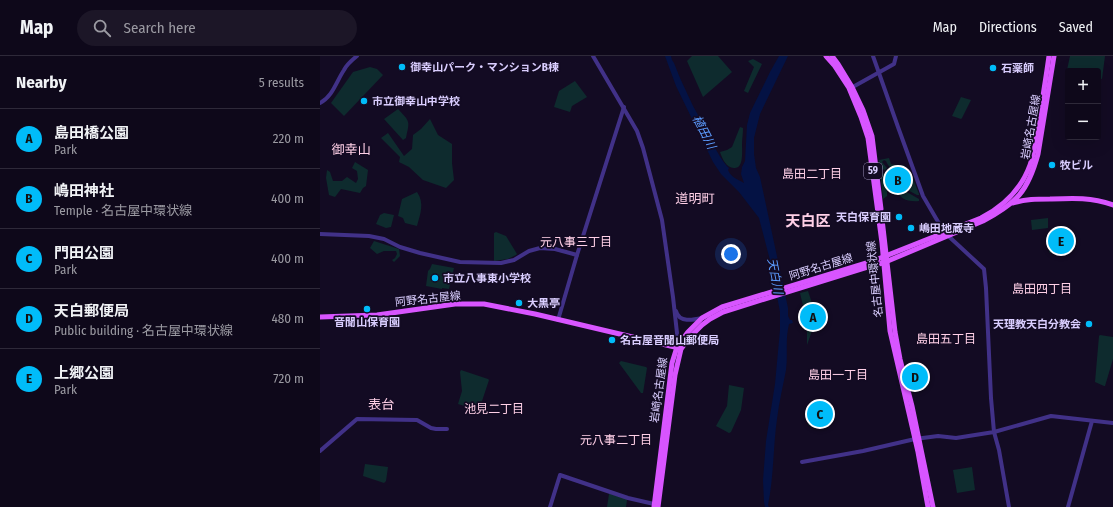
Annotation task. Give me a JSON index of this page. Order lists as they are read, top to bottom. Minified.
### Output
{"streets":{"main road":["岩崎名古屋線","59","阿野名古屋線","名古屋中環状線"]},"crossings":[["岩崎名古屋線","阿野名古屋線"],["阿野名古屋線","名古屋中環状線"]],"districts":["御幸山","島田二丁目","道明町","天白区","元八事三丁目","島田四丁目","島田五丁目","島田一丁目","表台","池見二丁目","元八事二丁目"],"water":["植田川","天白川"],"places":["御幸山パーク・マンションB棟","石薬師","市立御幸山中学校","牧ビル","天白保育園","嶋田地蔵寺","市立八事東小学校","大黒亭","音聞山保育園","天理教天白分教会","名古屋音聞山郵便局"],"page":{"header":"Map","search":"Search here","nav":["Map","Directions","Saved"],"heading":["Nearby","5 results"],"map_buttons":["+","−"],"list":[{"mark":"A","name":"島田橋公園","note":"Park","value":"220 m"},{"mark":"B","name":"嶋田神社","note":"Temple · 名古屋中環状線","value":"400 m"},{"mark":"C","name":"門田公園","note":"Park","value":"400 m"},{"mark":"D","name":"天白郵便局","note":"Public building · 名古屋中環状線","value":"480 m"},{"mark":"E","name":"上郷公園","note":"Park","value":"720 m"}],"pins":["B","E","A","D","C"]}}
